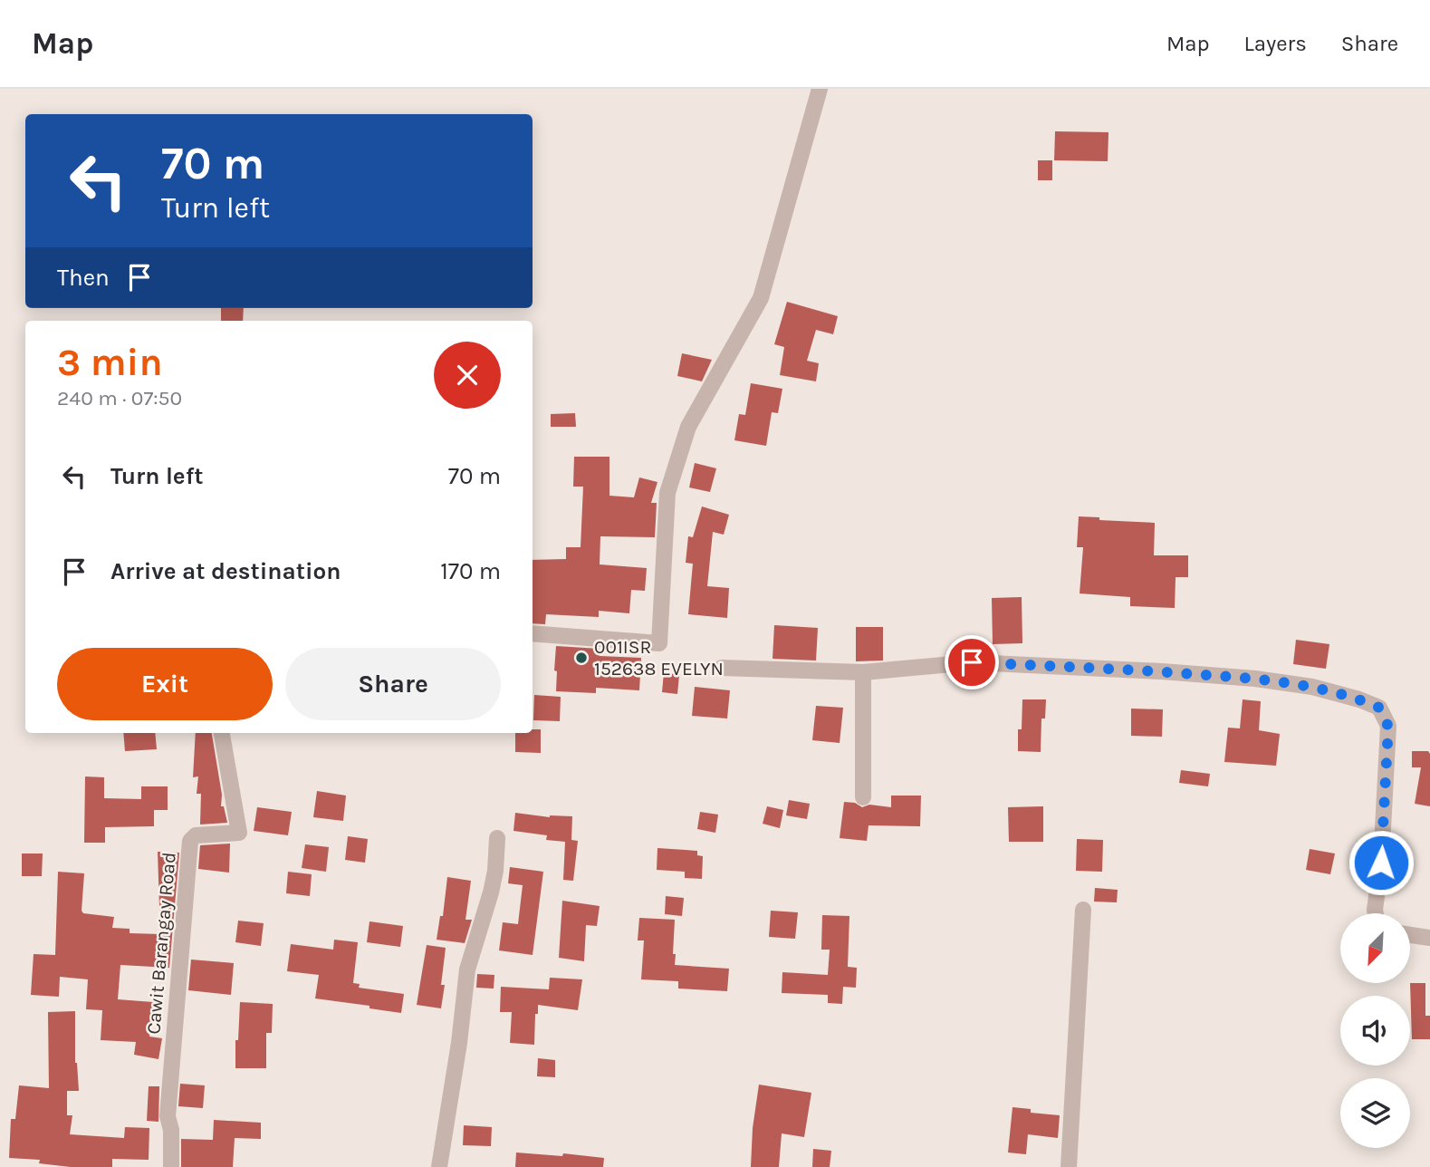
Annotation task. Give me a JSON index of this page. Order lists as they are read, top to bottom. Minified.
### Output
{"streets":{"street":["Cawit Barangay Road"]},"places":["001ISR 152638 EVELYN"],"north":"bottom left","page":{"header":"Map","nav":["Map","Layers","Share"],"turn":["70 m","Turn left"],"then":"Then","heading":["3 min","240 m · 07:50"],"list":[{"name":"Turn left","value":"70 m"},{"name":"Arrive at destination","value":"170 m"}],"buttons":["Exit","Share"]}}
